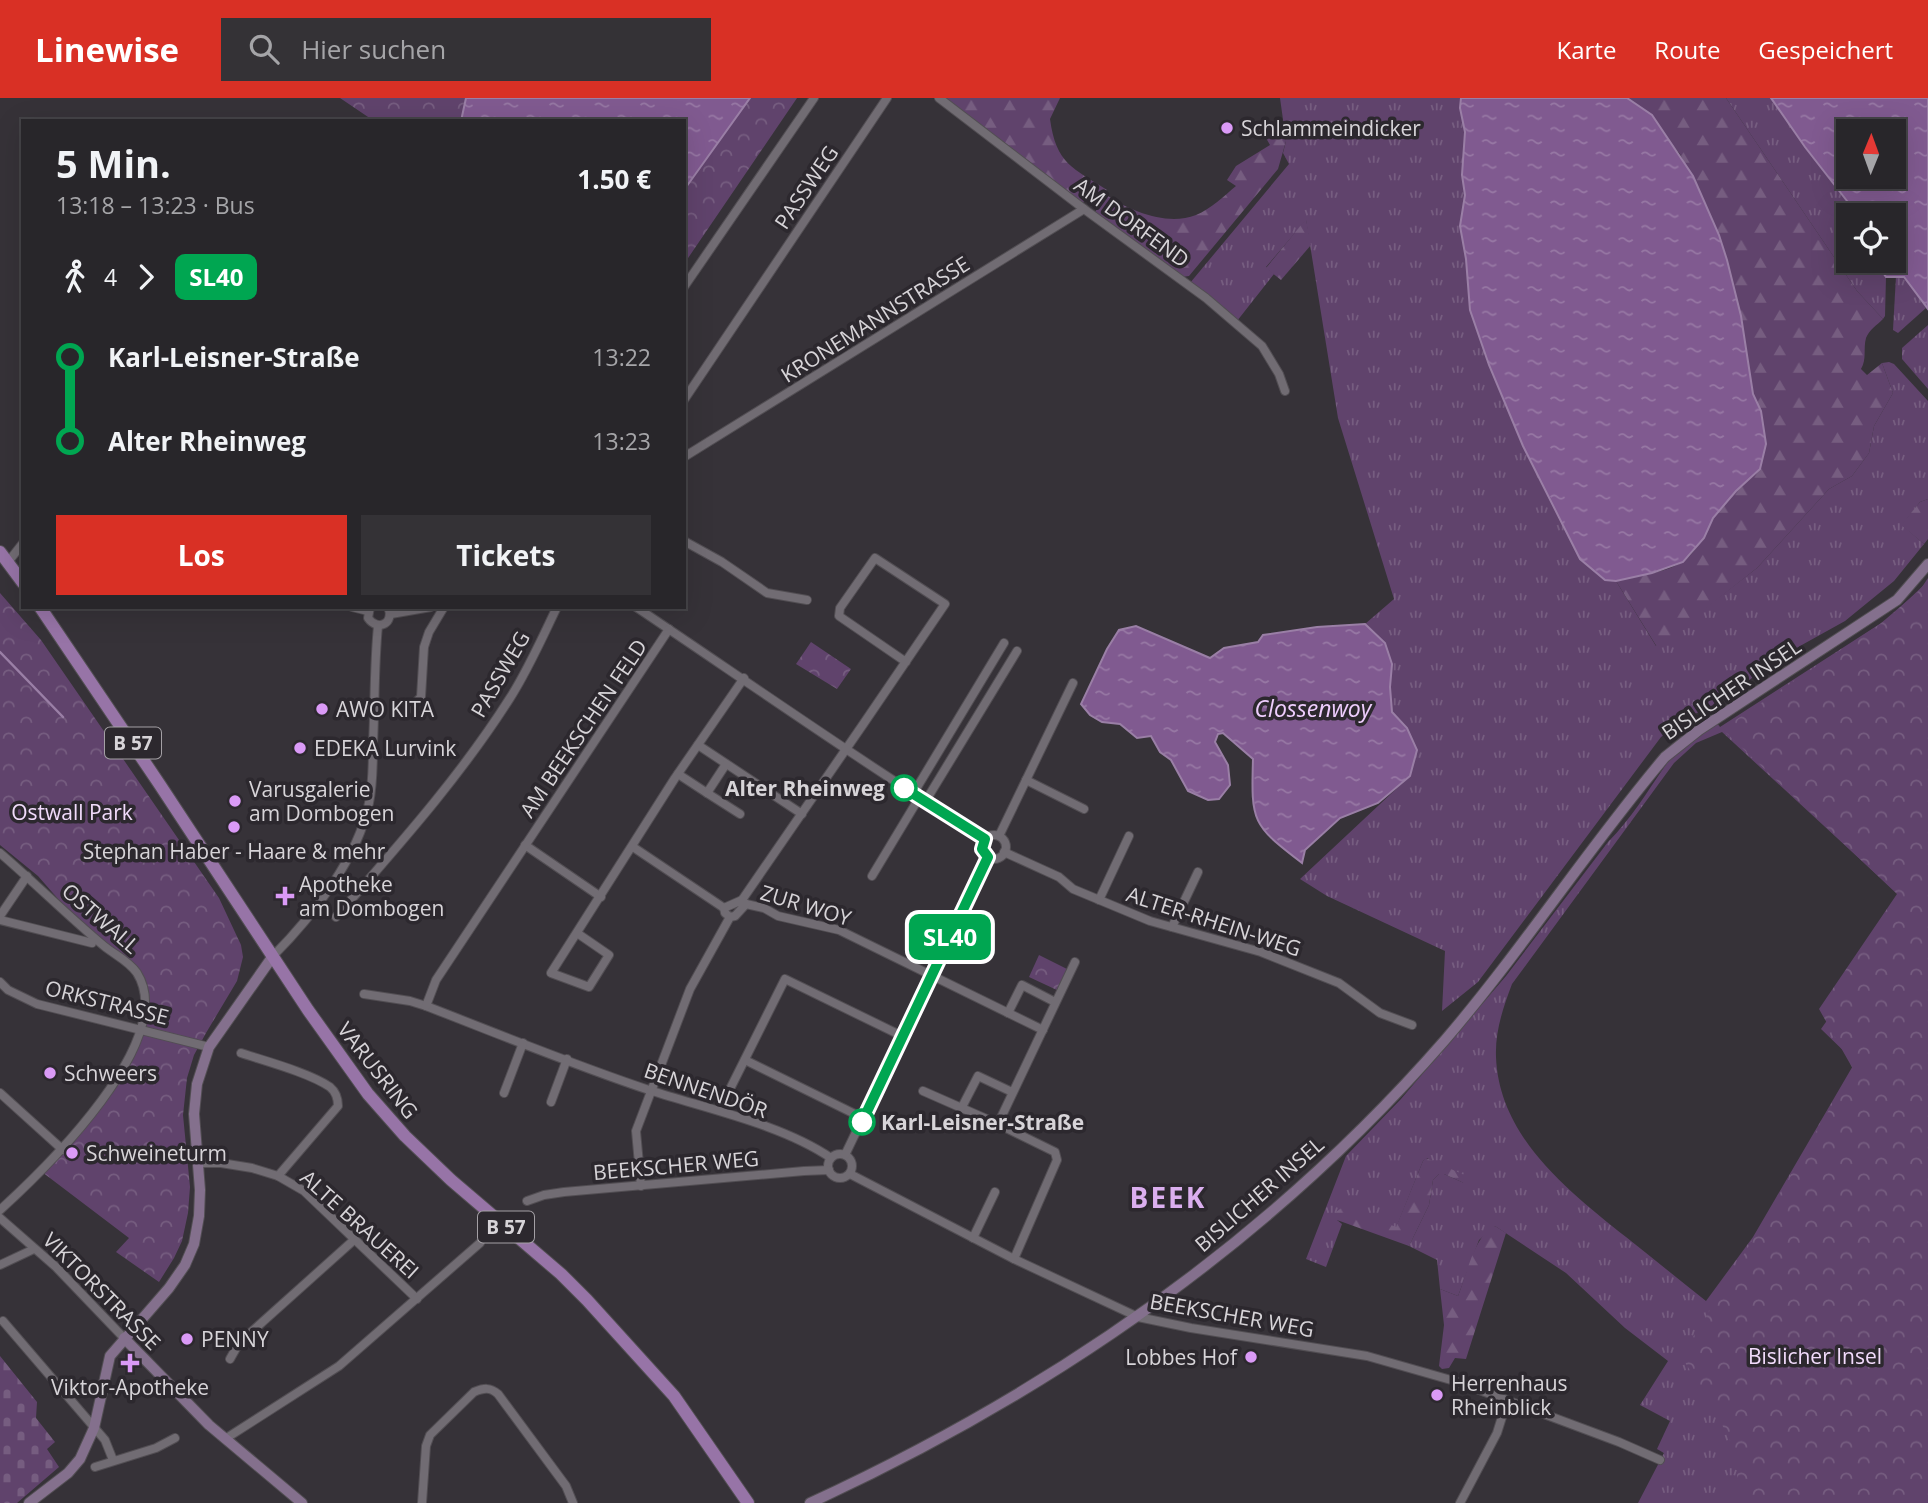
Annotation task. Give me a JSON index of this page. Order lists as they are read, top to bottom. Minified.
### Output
{"streets":{"main road":["BISLICHER INSEL","B 57","VARUSRING","VIKTORSTRASSE"],"street":["PASSWEG","AM DORFEND","KRONEMANNSTRASSE","AM BEEKSCHEN FELD","ZUR WOY","OSTWALL","ALTER-RHEIN-WEG","ORKSTRASSE","BENNENDÖR","BEEKSCHER WEG","ALTE BRAUEREI"]},"crossings":[["AM DORFEND","KRONEMANNSTRASSE"],["BISLICHER INSEL","BEEKSCHER WEG"],["AM BEEKSCHEN FELD","BENNENDÖR"],["OSTWALL","ORKSTRASSE"],["BENNENDÖR","BEEKSCHER WEG"]],"districts":["BEEK"],"water":["Clossenwoy"],"parks":["Ostwall Park","Bislicher Insel"],"places":{"other":["Schlammeindicker","AWO KITA","EDEKA Lurvink","Alter Rheinweg","Varusgalerie am Dombogen","Stephan Haber - Haare & mehr","Schweers","Karl-Leisner-Straße","Schweineturm","PENNY","Lobbes Hof","Herrenhaus Rheinblick"],"health":["Apotheke am Dombogen","Viktor-Apotheke"]},"lines":["bus line SL40"],"north":"top","page":{"header":"Linewise","search":"Hier suchen","nav":["Karte","Route","Gespeichert"],"on_map":"SL40","heading":["5 Min.","13:18 – 13:23 · Bus","1.50 €"],"legs":["4","SL40"],"list":[{"name":"Karl-Leisner-Straße","value":"13:22"},{"name":"Alter Rheinweg","value":"13:23"}],"buttons":["Los","Tickets"]}}
